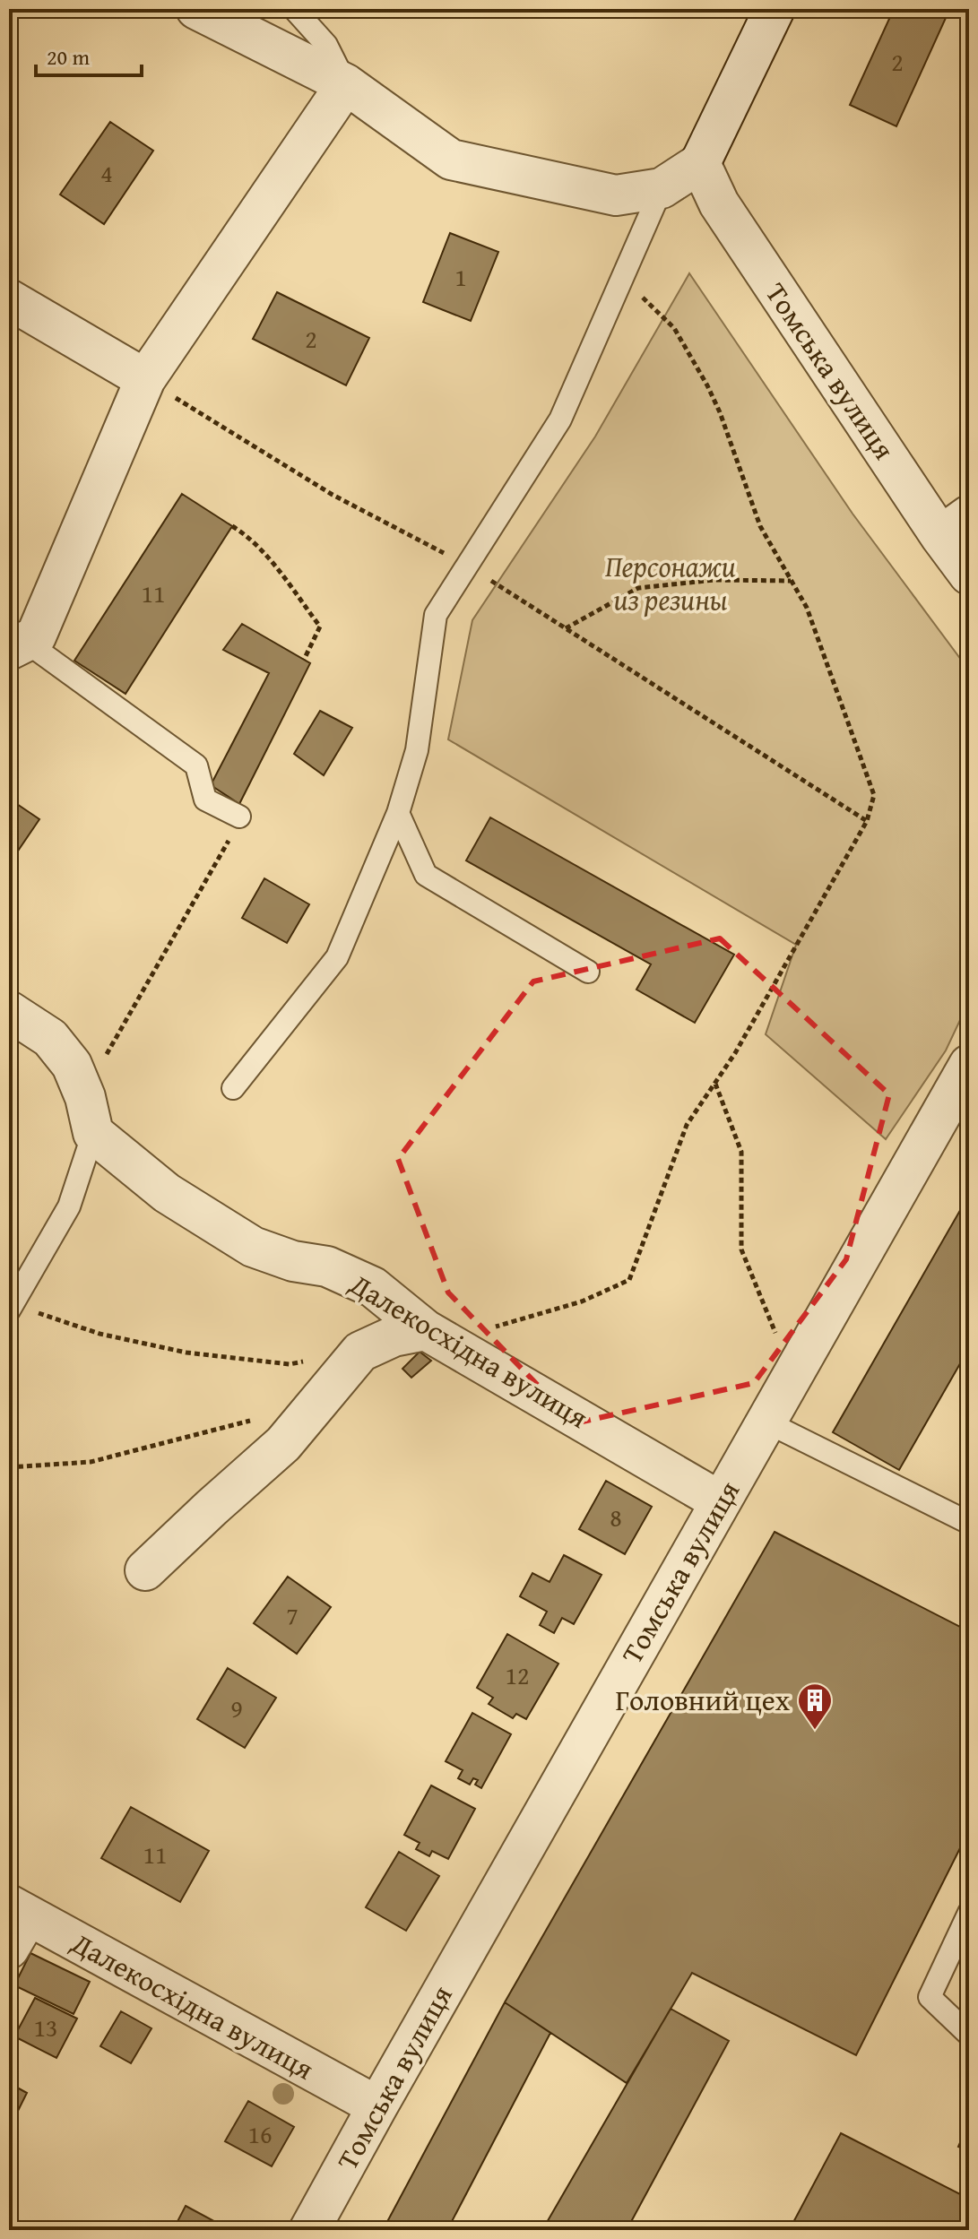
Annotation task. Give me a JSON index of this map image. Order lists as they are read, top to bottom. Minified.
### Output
{"streets":{"street":["Томська вулиця","Далекосхідна вулиця"]},"crossings":[["Томська вулиця","Далекосхідна вулиця"]],"parks":["Персонажи из резины"],"places":{"building":["Головний цех"]},"house_numbers":["2","4","1","2","11","8","7","12","9","11","13","16"],"scale_bar":"20 m"}
